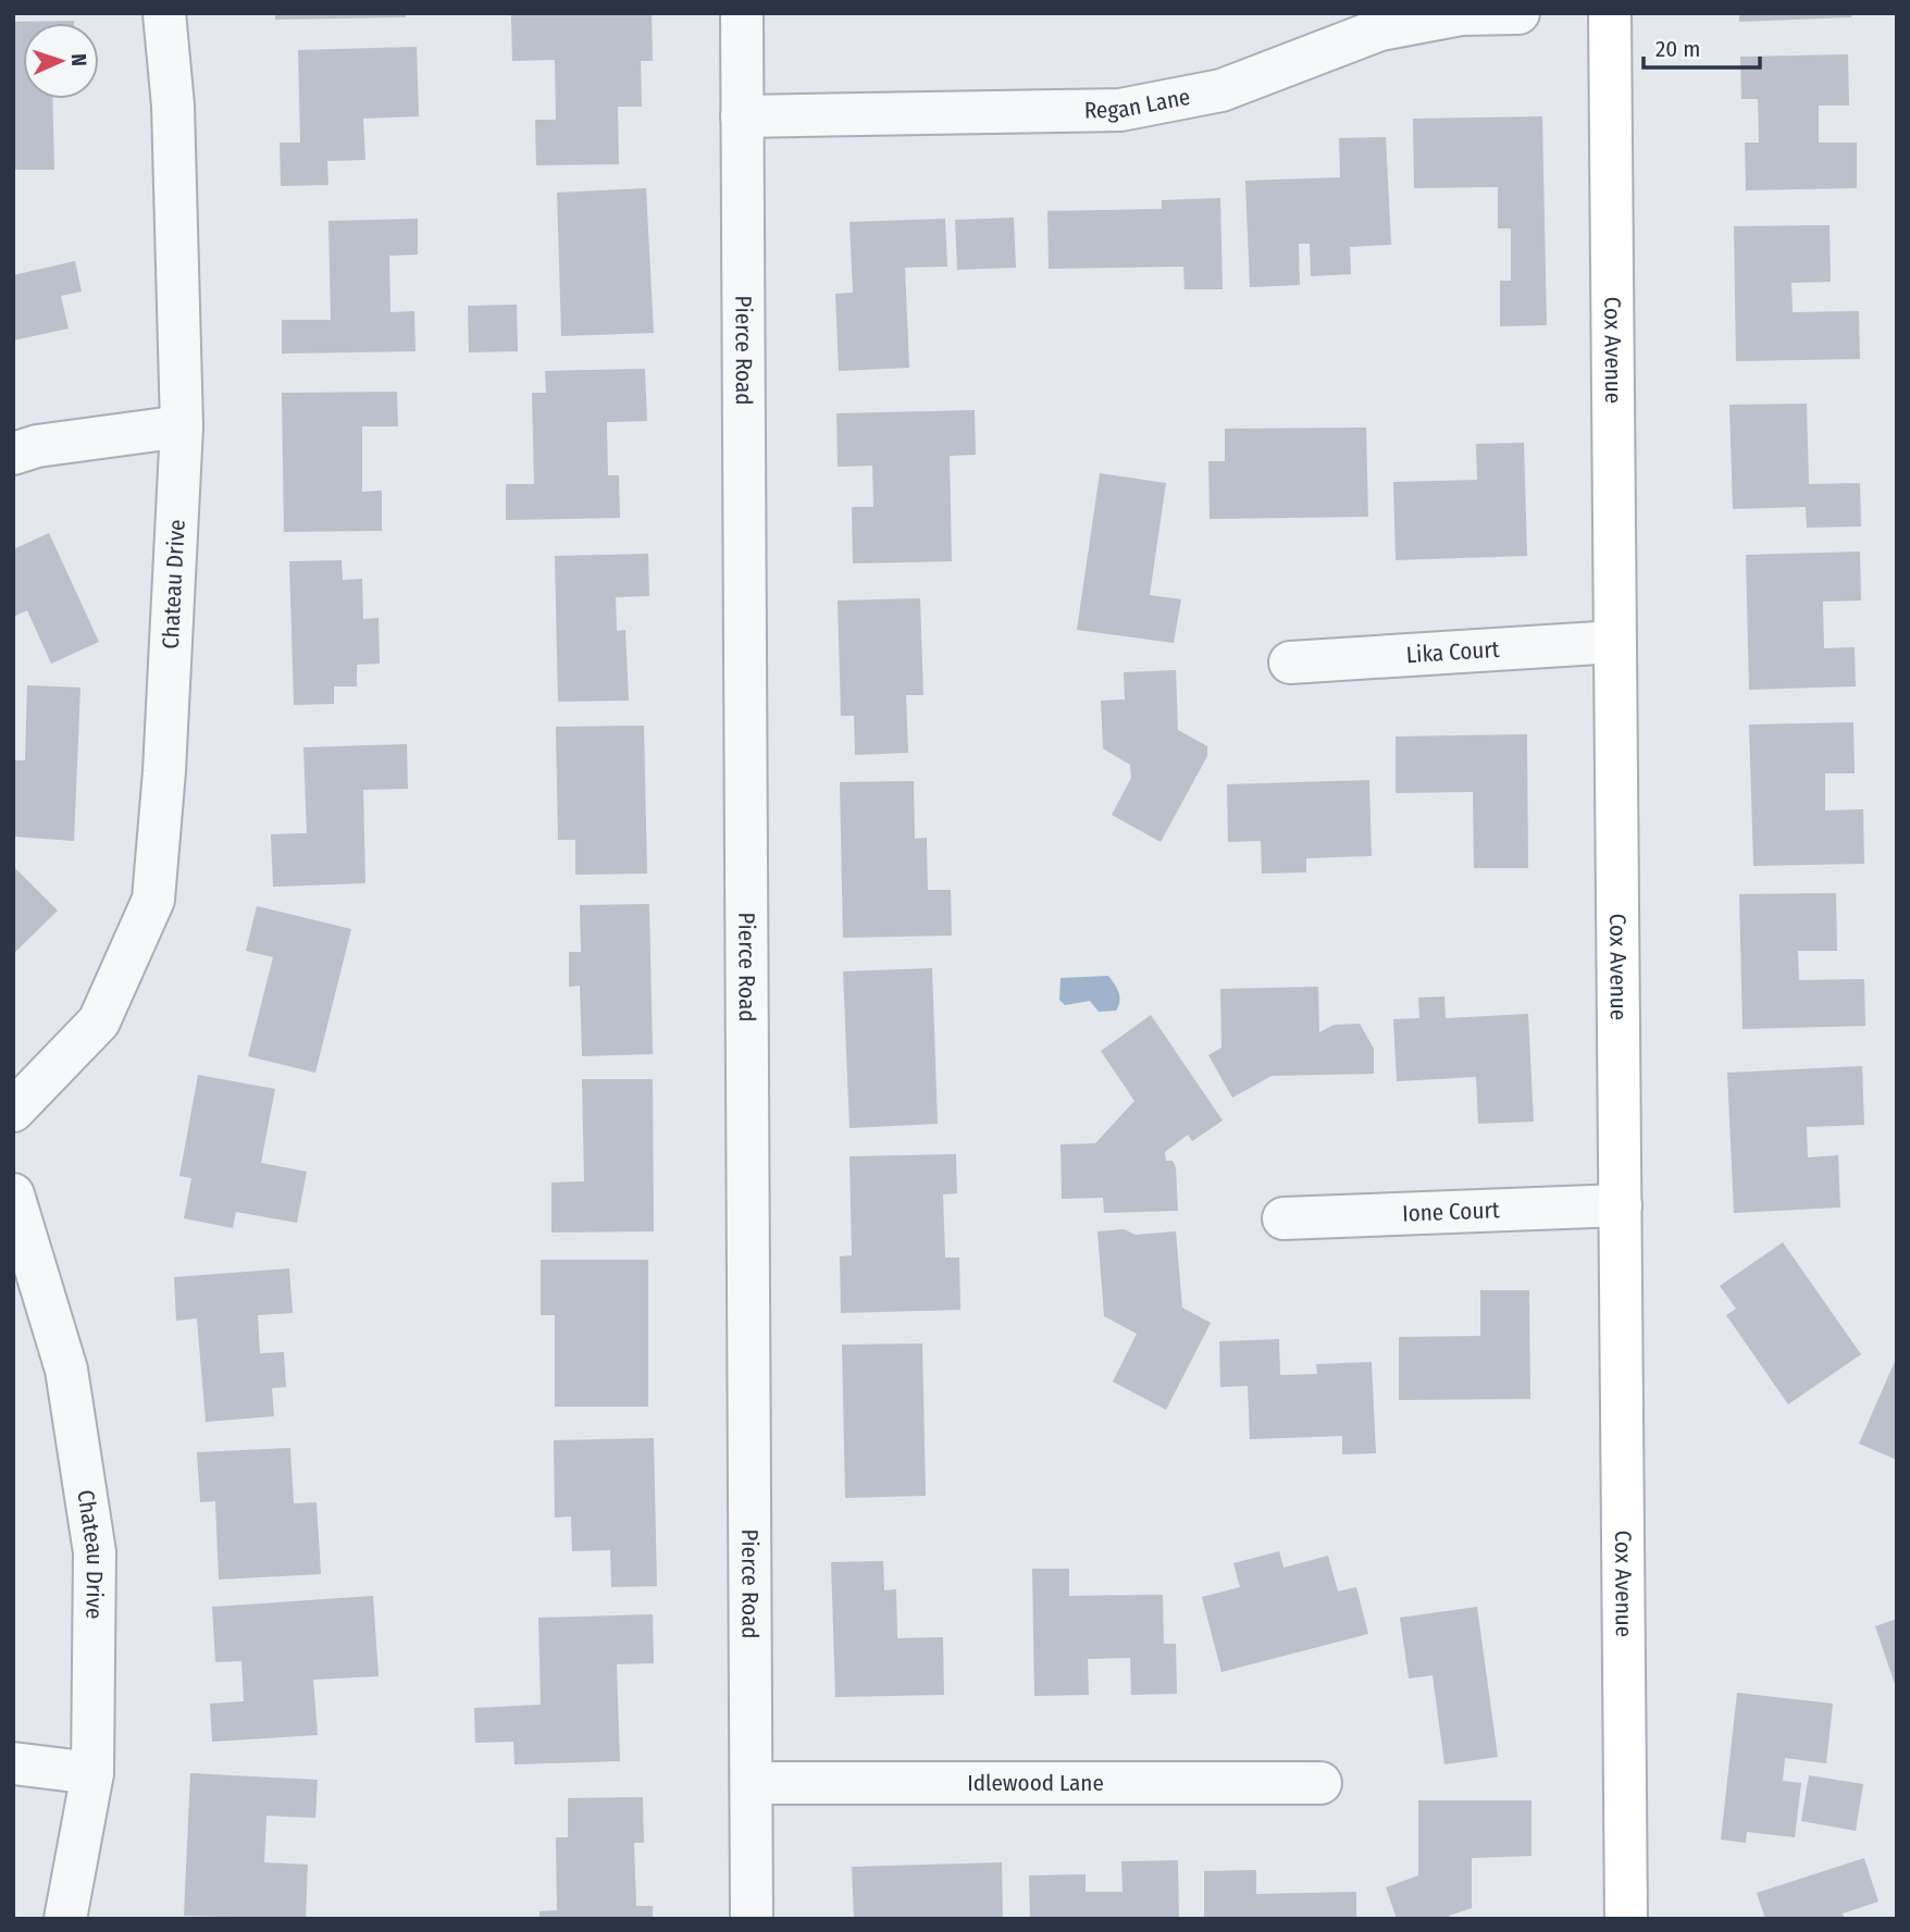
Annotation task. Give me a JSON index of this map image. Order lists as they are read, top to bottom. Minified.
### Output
{"streets":{"main road":["Cox Avenue"],"street":["Regan Lane","Pierce Road","Chateau Drive","Lika Court","Ione Court","Idlewood Lane"]},"crossings":[["Regan Lane","Pierce Road"],["Pierce Road","Idlewood Lane"],["Cox Avenue","Lika Court"],["Cox Avenue","Ione Court"]],"scale_bar":"20 m","north":"right"}
